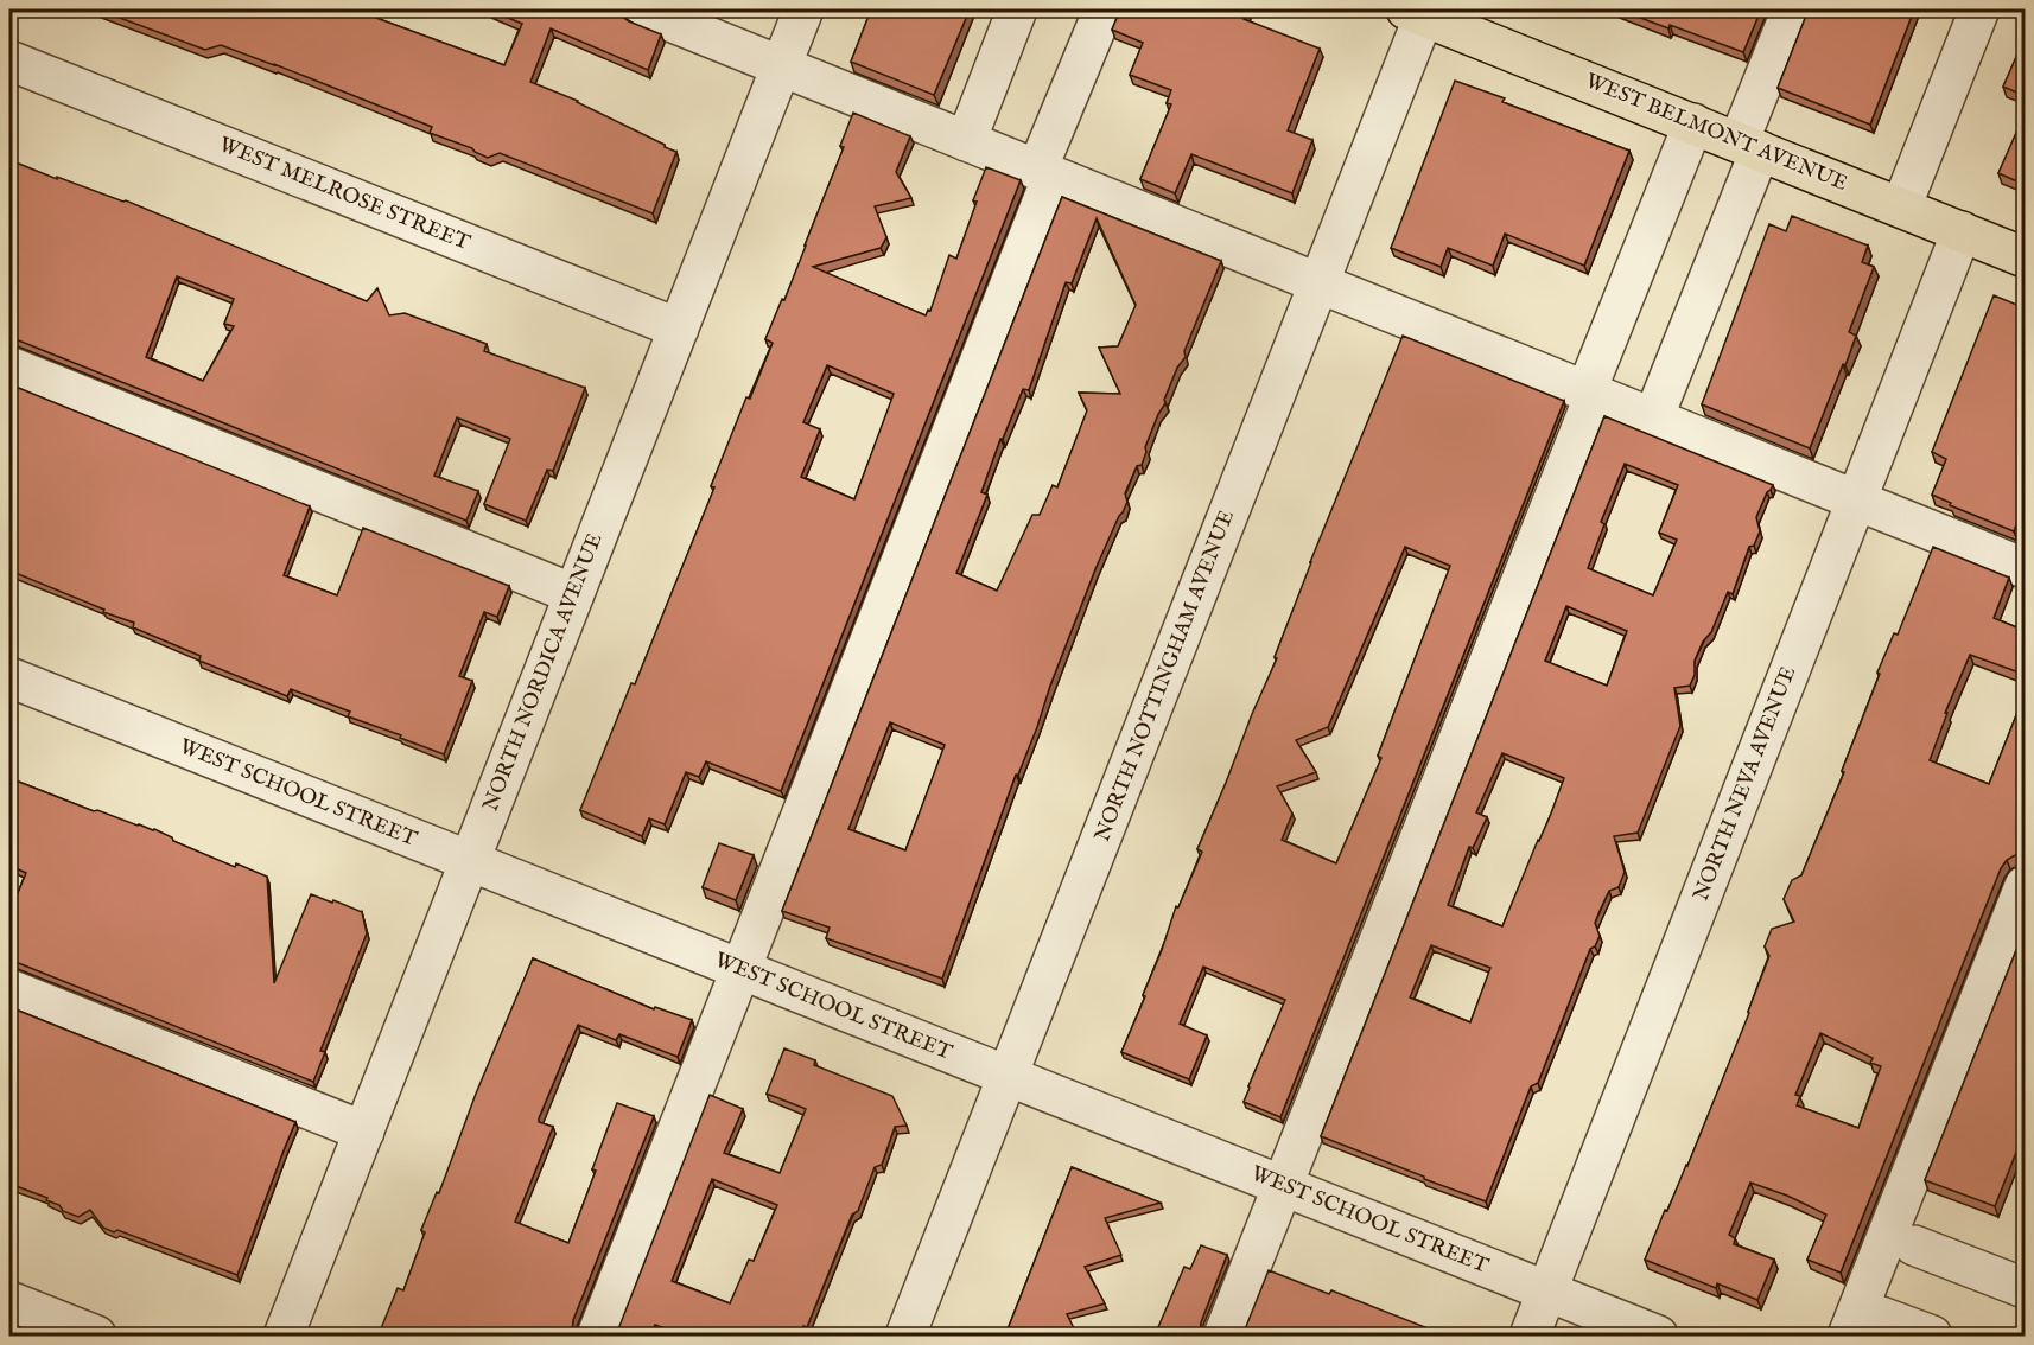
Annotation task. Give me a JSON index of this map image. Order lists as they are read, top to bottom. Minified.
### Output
{"streets":{"main road":["WEST BELMONT AVENUE"],"street":["WEST MELROSE STREET","NORTH NORDICA AVENUE","NORTH NOTTINGHAM AVENUE","NORTH NEVA AVENUE","WEST SCHOOL STREET"]},"crossings":[["WEST BELMONT AVENUE","NORTH NOTTINGHAM AVENUE"],["WEST BELMONT AVENUE","NORTH NEVA AVENUE"],["WEST MELROSE STREET","NORTH NORDICA AVENUE"],["NORTH NORDICA AVENUE","WEST SCHOOL STREET"],["NORTH NOTTINGHAM AVENUE","WEST SCHOOL STREET"],["NORTH NEVA AVENUE","WEST SCHOOL STREET"]]}
